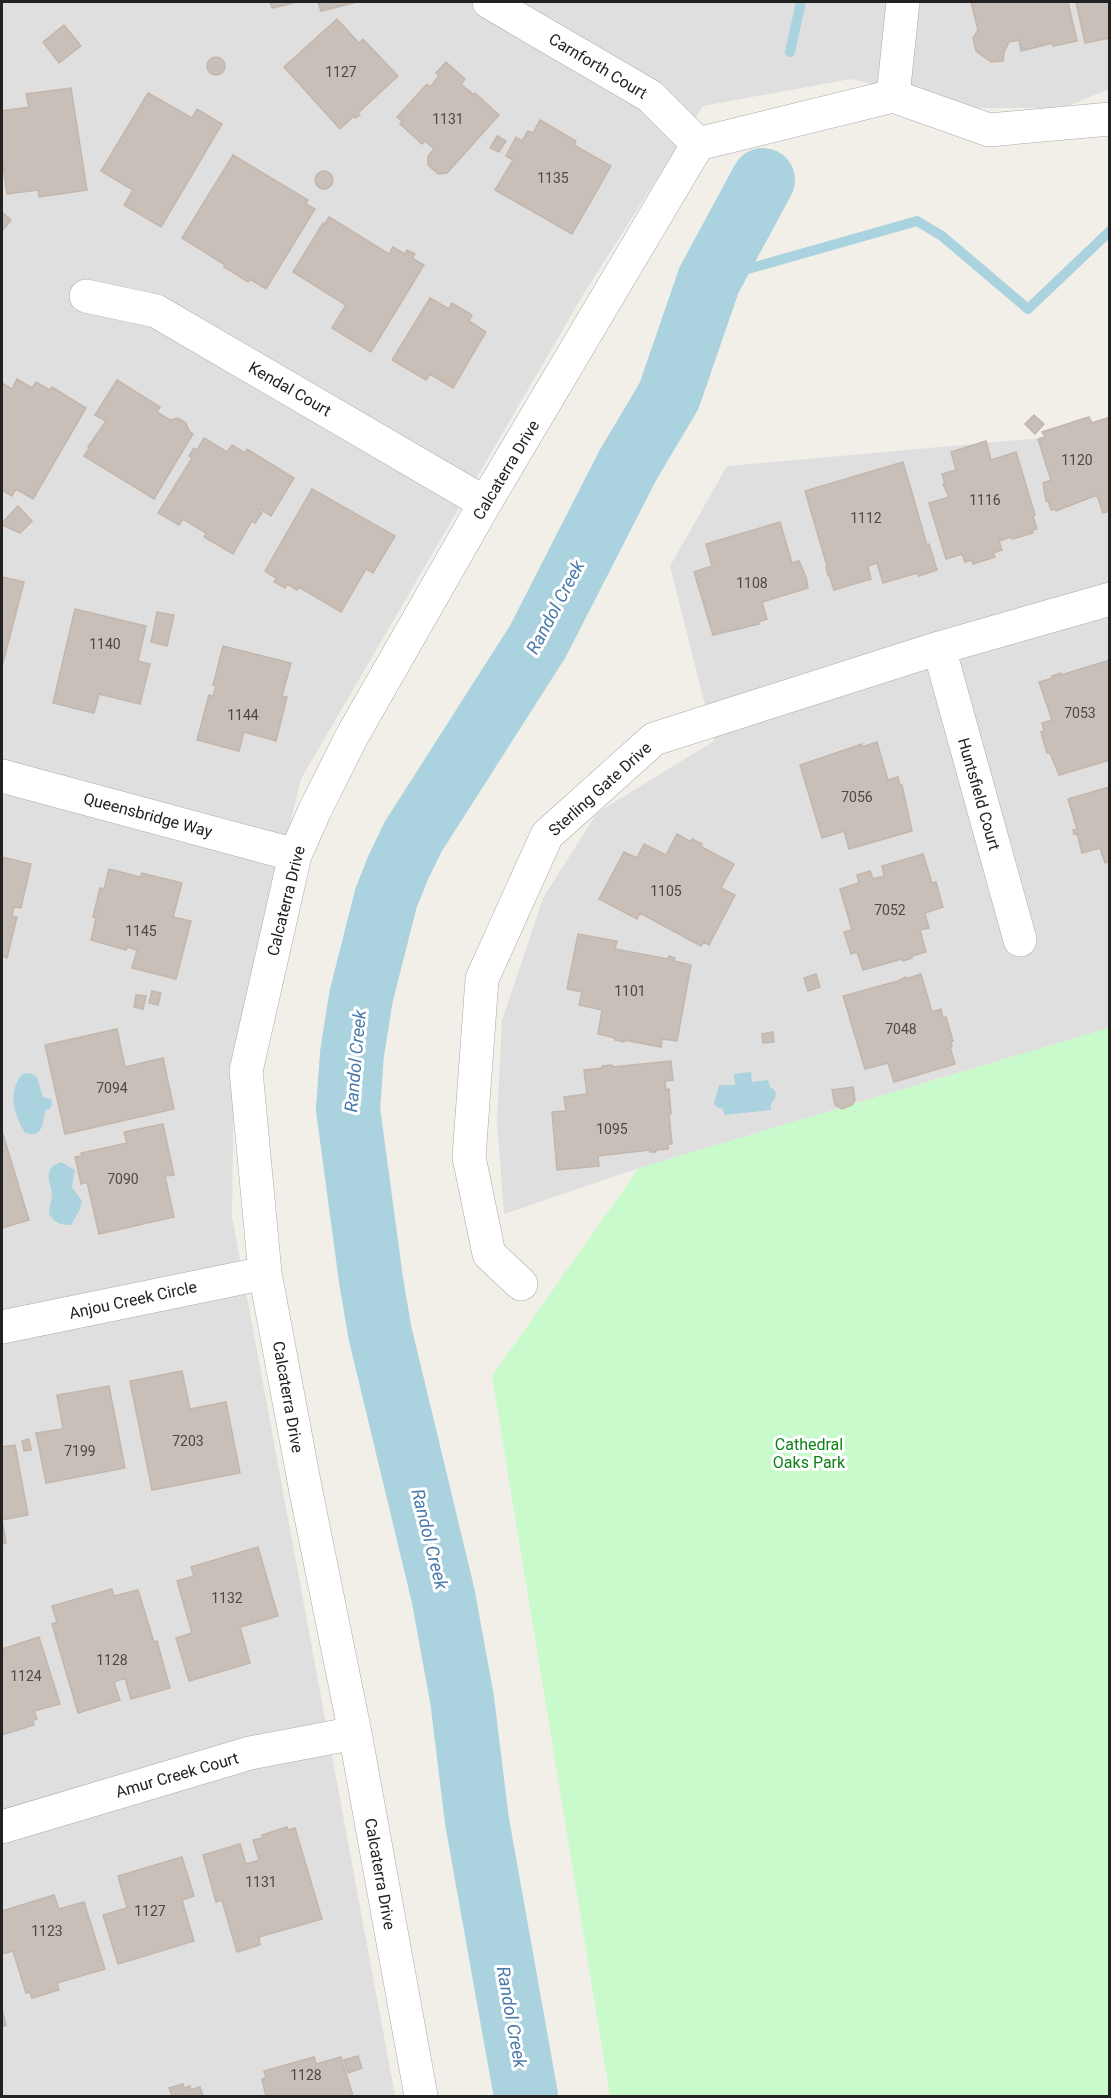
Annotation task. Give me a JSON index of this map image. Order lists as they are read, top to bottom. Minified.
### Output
{"streets":{"street":["Carnforth Court","Kendal Court","Calcaterra Drive","Sterling Gate Drive","Huntsfield Court","Queensbridge Way","Anjou Creek Circle","Amur Creek Court"]},"crossings":[["Carnforth Court","Calcaterra Drive"],["Kendal Court","Calcaterra Drive"],["Calcaterra Drive","Queensbridge Way"],["Calcaterra Drive","Anjou Creek Circle"],["Calcaterra Drive","Amur Creek Court"],["Sterling Gate Drive","Huntsfield Court"]],"water":["Randol Creek"],"parks":["Cathedral Oaks Park"],"house_numbers":["1127","1131","1135","1120","1116","1112","1108","1140","7053","1144","7056","1105","7052","1145","1101","7048","7094","1095","7090","7203","7199","1132","1128","1124","1131","1127","1123","1128"]}
